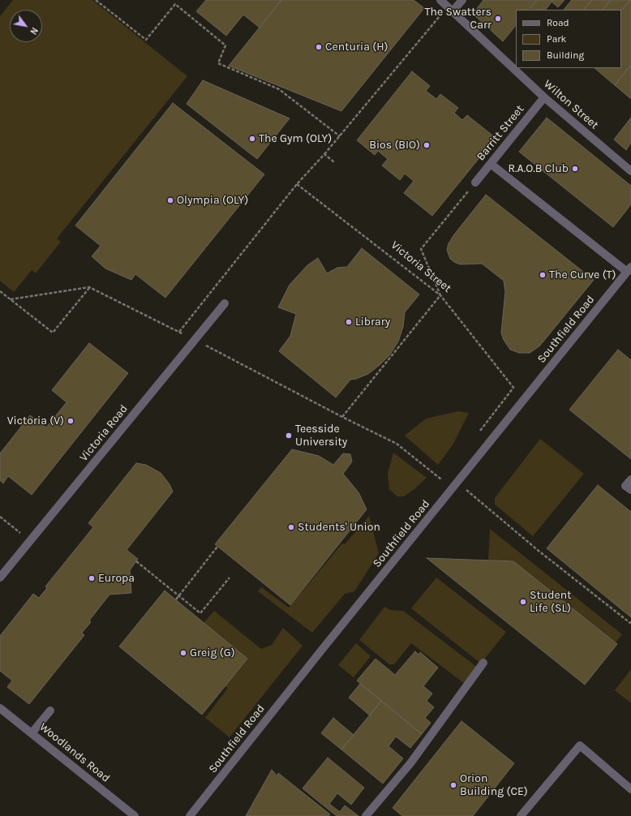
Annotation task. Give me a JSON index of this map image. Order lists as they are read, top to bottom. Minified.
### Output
{"streets":{"street":["Wilton Street","Barritt Street","Southfield Road","Victoria Road","Woodlands Road"],"path":["Victoria Street"]},"crossings":[["Wilton Street","Barritt Street"],["Victoria Street","Southfield Road"]],"places":["The Swatters Carr","Centuria (H)","The Gym (OLY)","Bios (BIO)","R.A.O.B Club","Olympia (OLY)","The Curve (T)","Library","Victoria (V)","Teesside University","Students' Union","Europa","Student Life (SL)","Greig (G)","Orion Building (CE)"],"legend":["Road","Park","Building"],"north":"bottom right"}
